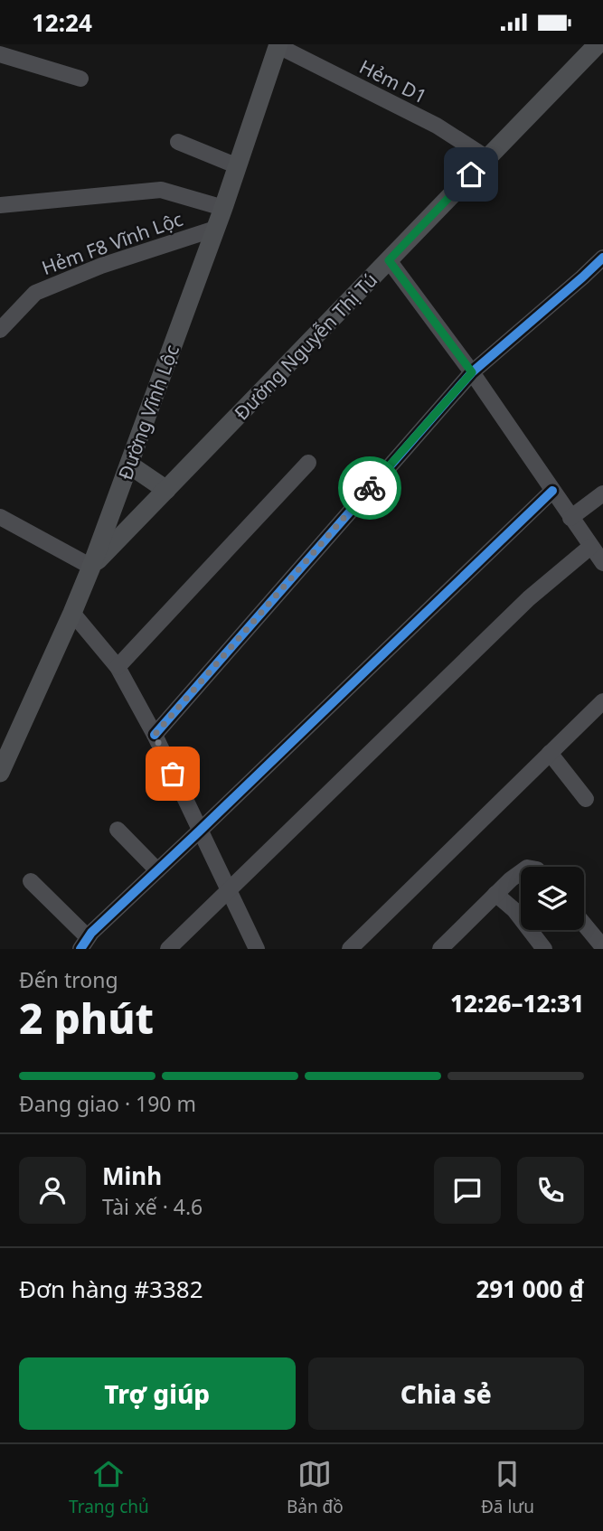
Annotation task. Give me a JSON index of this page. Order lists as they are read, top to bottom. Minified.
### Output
{"streets":{"main road":["Đường Nguyễn Thị Tú","Đường Vĩnh Lộc"],"street":["Hẻm D1","Hẻm F8 Vĩnh Lộc"]},"crossings":[["Hẻm D1","Đường Nguyễn Thị Tú"],["Hẻm D1","Đường Vĩnh Lộc"],["Hẻm F8 Vĩnh Lộc","Đường Vĩnh Lộc"],["Đường Nguyễn Thị Tú","Đường Vĩnh Lộc"]],"page":{"status":"12:24","heading":["2 phút","Đến trong","12:26–12:31"],"panel":["Minh","Tài xế · 4.6","Đơn hàng #3382","291 000 ₫"],"bar":"Đang giao · 190 m","buttons":["Trợ giúp","Chia sẻ"],"tabs":["Trang chủ","Bản đồ","Đã lưu"]}}
